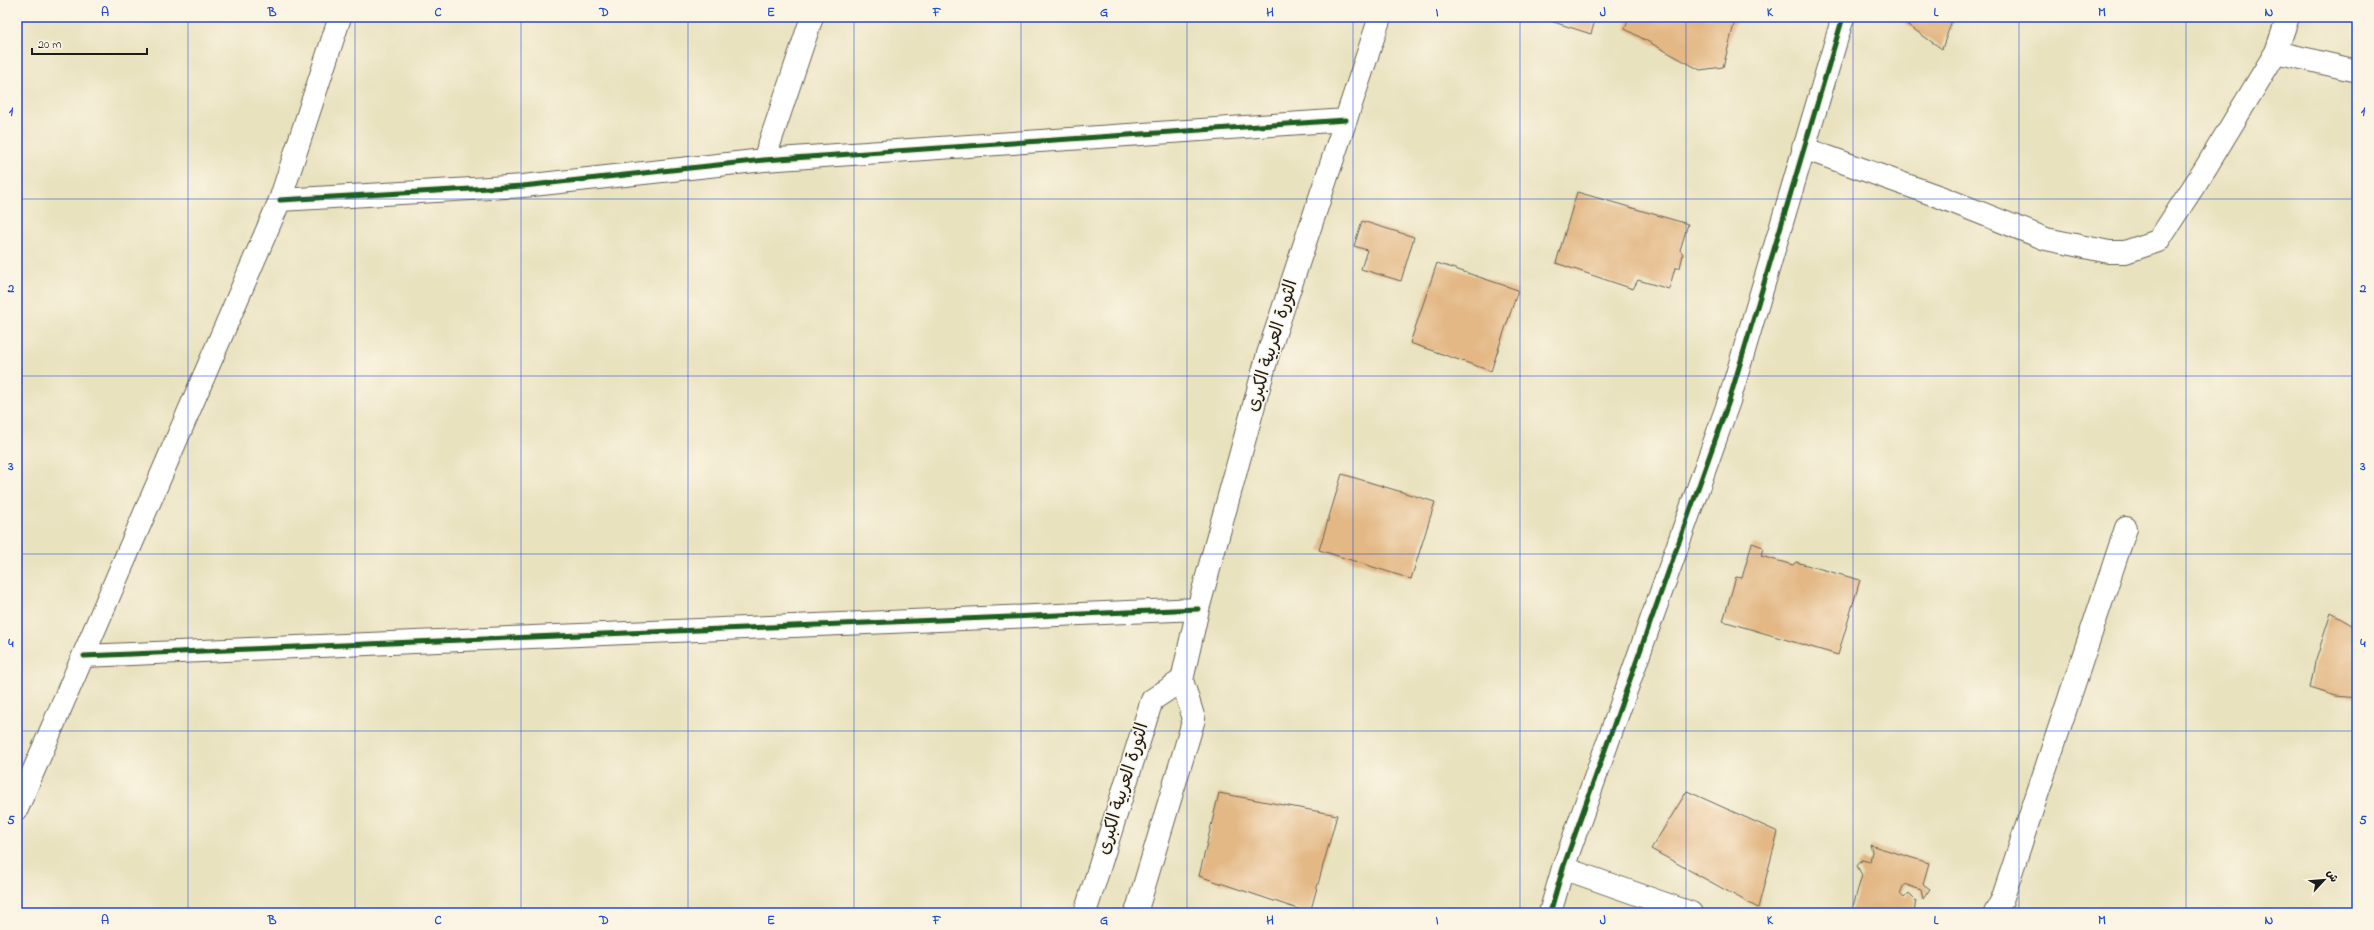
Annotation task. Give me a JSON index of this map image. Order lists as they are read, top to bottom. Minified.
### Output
{"streets":{"street":["الثورة العربية الكبرى"]},"scale_bar":"20 m","north":"top right","grid":{"columns":["A","B","C","D","E","F","G","H","I","J","K","L","M","N"],"rows":["1","2","3","4","5"]}}
